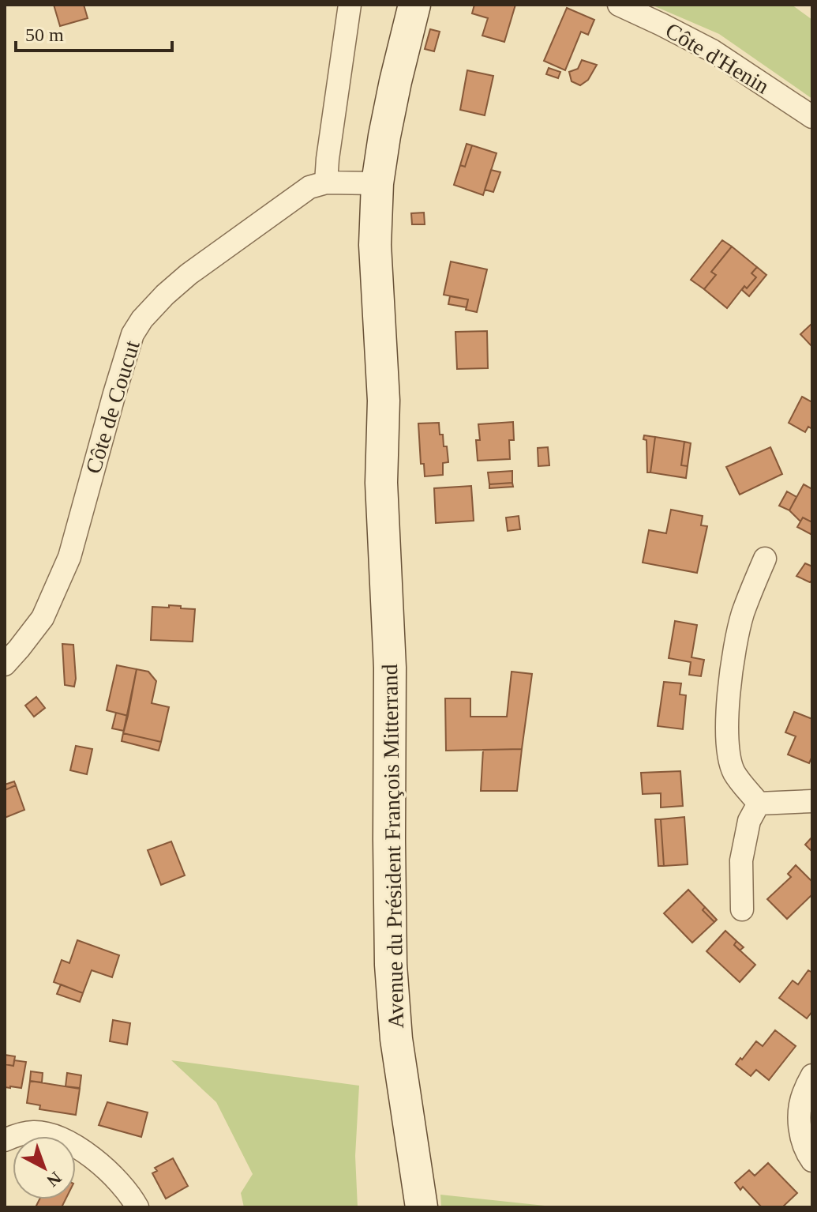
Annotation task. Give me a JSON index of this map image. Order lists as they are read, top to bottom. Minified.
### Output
{"streets":{"street":["Côte d'Henin","Côte de Coucut","Avenue du Président François Mitterrand"]},"crossings":[["Côte de Coucut","Avenue du Président François Mitterrand"]],"scale_bar":"50 m","north":"bottom right"}
